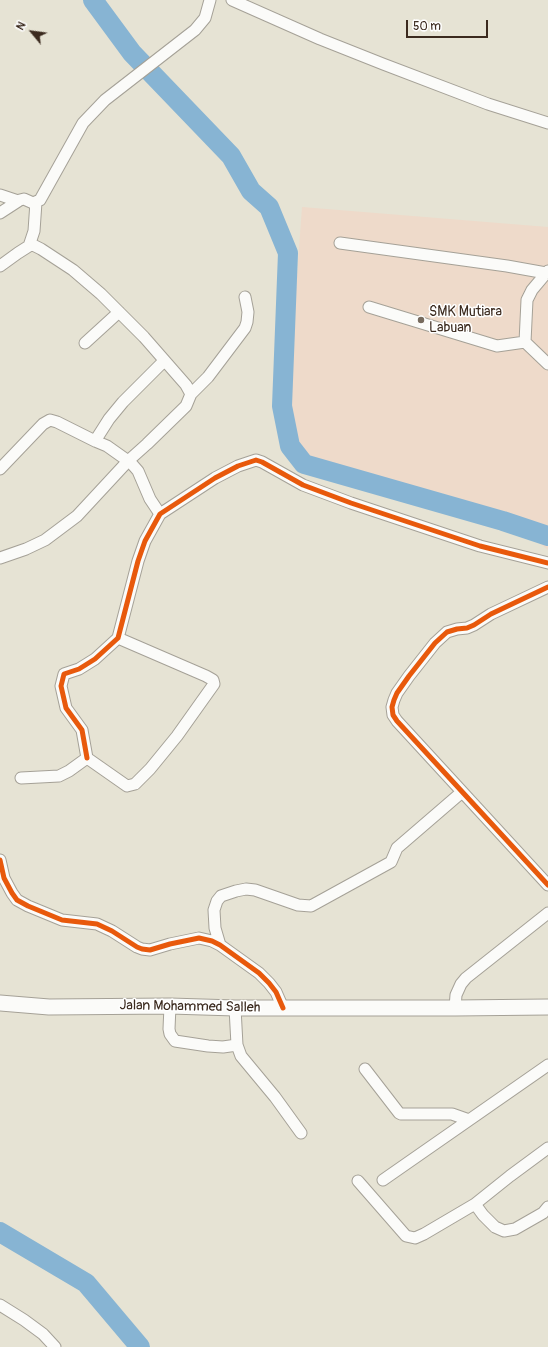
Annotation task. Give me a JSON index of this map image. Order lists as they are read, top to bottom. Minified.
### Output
{"streets":{"main road":["Jalan Mohammed Salleh"]},"places":["SMK Mutiara Labuan"],"scale_bar":"50 m","north":"top left"}
